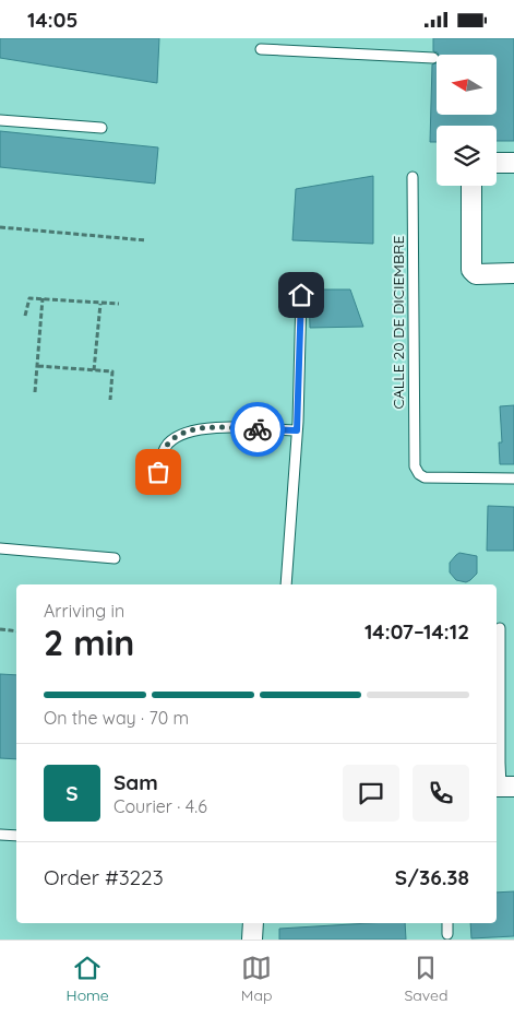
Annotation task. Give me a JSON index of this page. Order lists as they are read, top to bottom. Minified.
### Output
{"streets":{"lane":["CALLE 20 DE DICIEMBRE"]},"north":"left","page":{"status":"14:05","heading":["2 min","Arriving in","14:07–14:12"],"panel":["Sam","Courier · 4.6","Order #3223","S/36.38"],"bar":"On the way · 70 m","round":"S","tabs":["Home","Map","Saved"]}}
